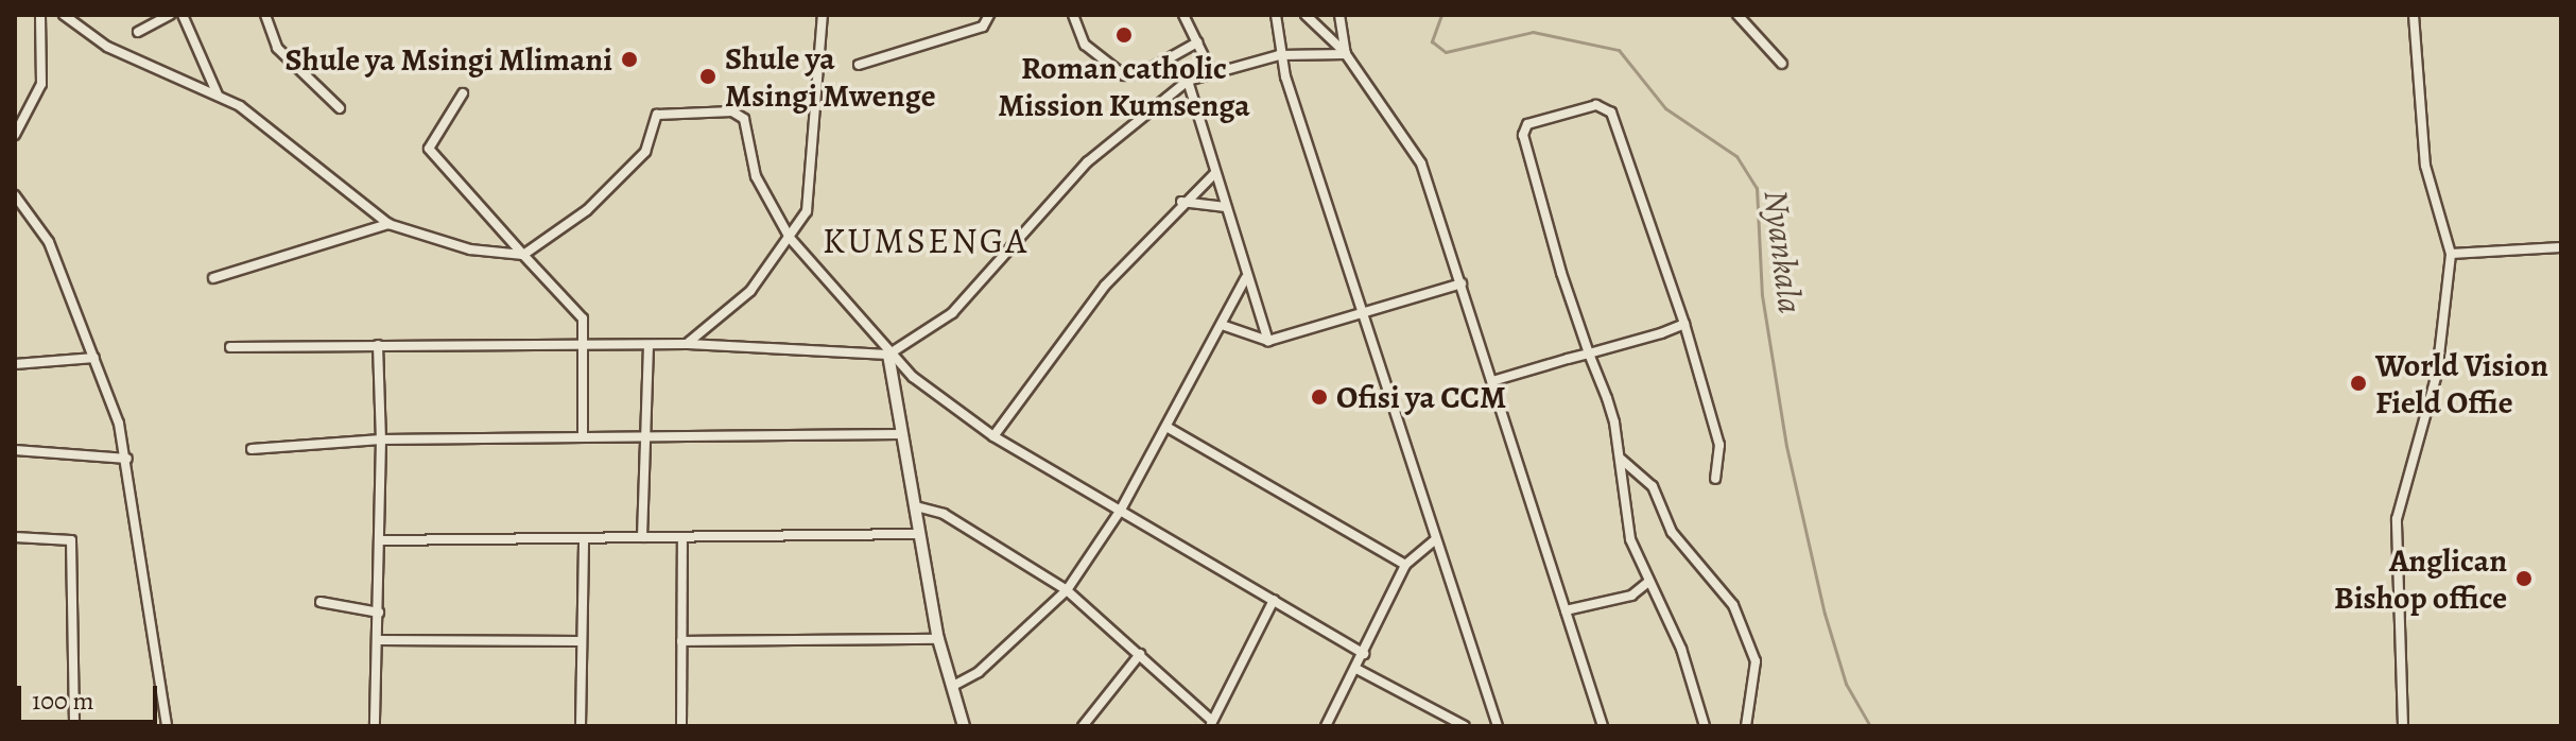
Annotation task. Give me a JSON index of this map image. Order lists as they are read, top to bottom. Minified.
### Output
{"districts":["KUMSENGA"],"water":["Nyankala"],"places":["Roman catholic Mission Kumsenga","Shule ya Msingi Mlimani","Shule ya Msingi Mwenge","World Vision Field Offie","Ofisi ya CCM","Anglican Bishop office"],"scale_bar":"100 m"}
